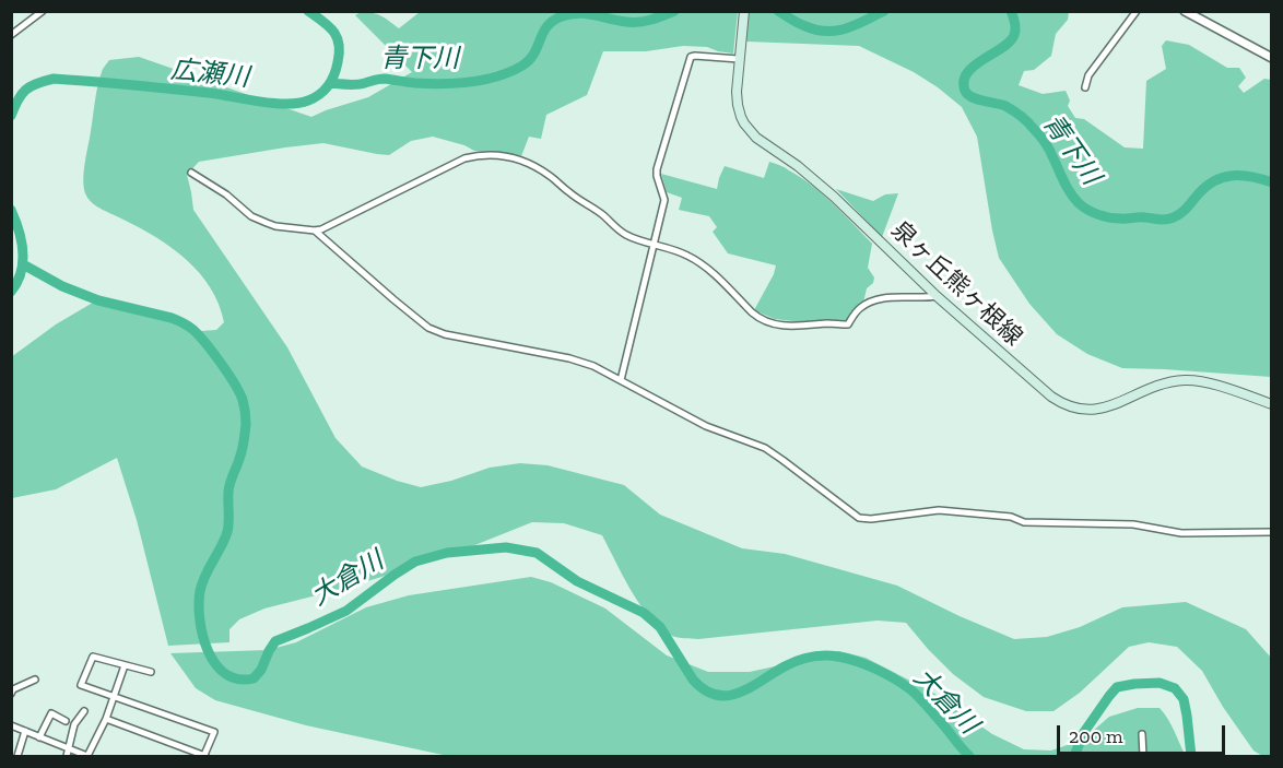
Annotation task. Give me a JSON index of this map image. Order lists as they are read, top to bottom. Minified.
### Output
{"streets":{"main road":["泉ヶ丘熊ヶ根線"]},"water":["青下川","広瀬川","大倉川"],"scale_bar":"200 m"}
